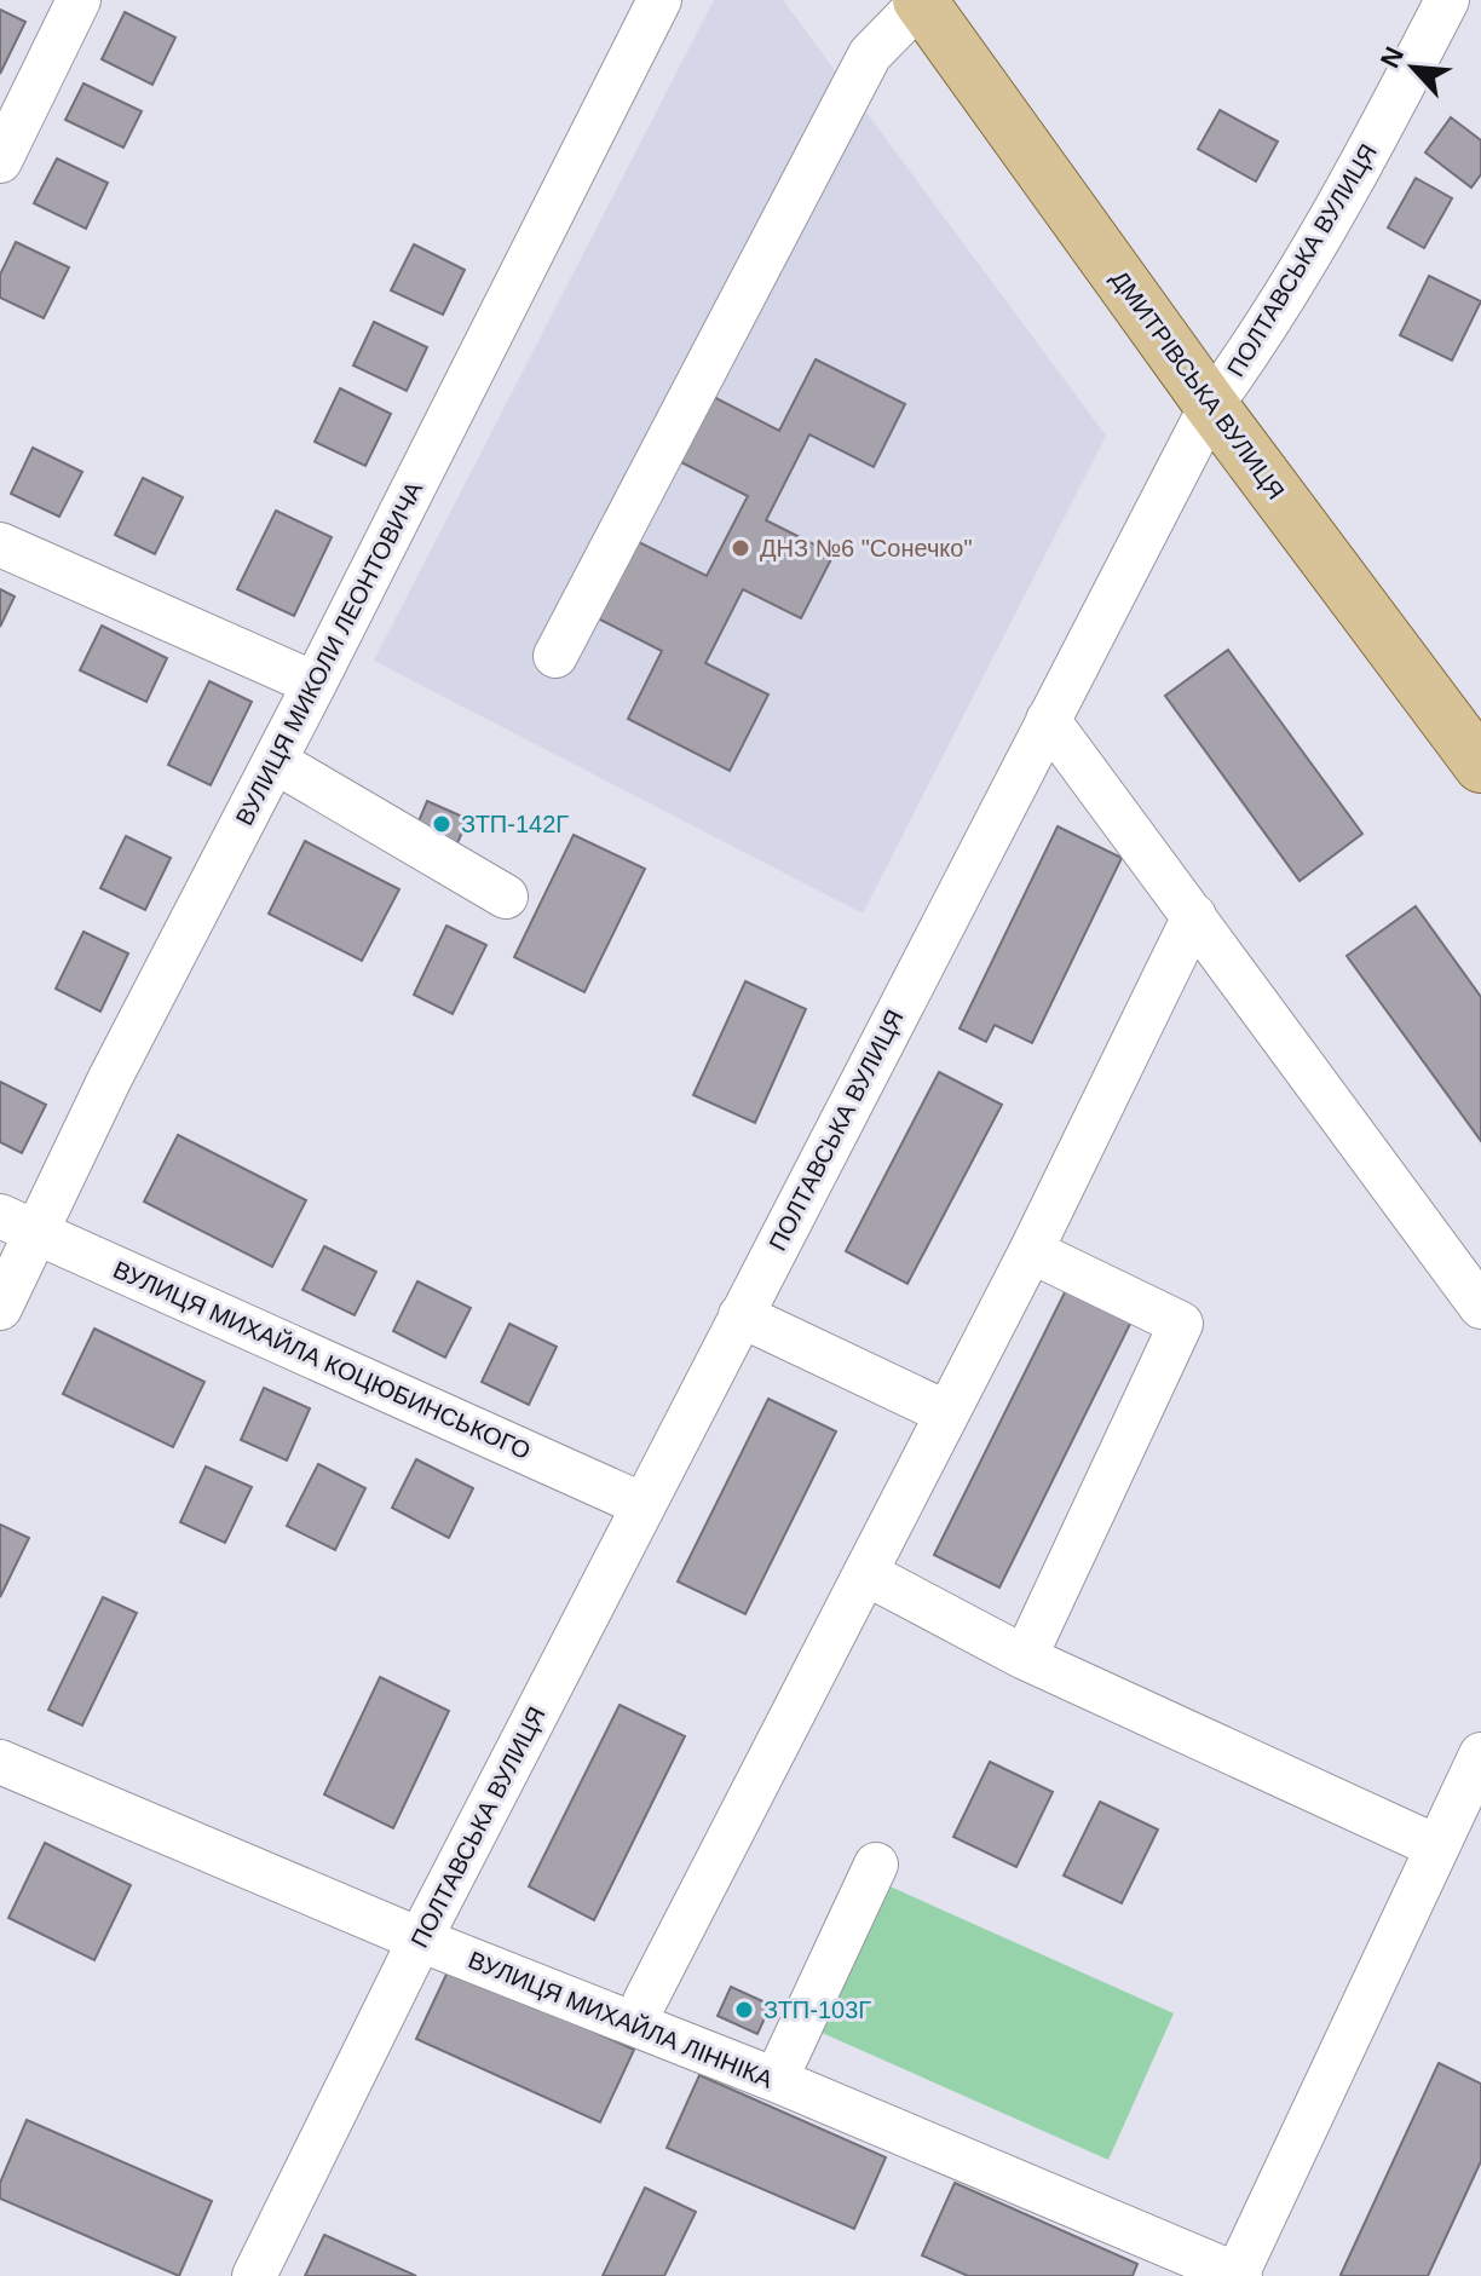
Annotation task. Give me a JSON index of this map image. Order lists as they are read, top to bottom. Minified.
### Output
{"streets":{"main road":["ДМИТРІВСЬКА ВУЛИЦЯ"],"street":["ПОЛТАВСЬКА ВУЛИЦЯ","ВУЛИЦЯ МИКОЛИ ЛЕОНТОВИЧА","ВУЛИЦЯ МИХАЙЛА КОЦЮБИНСЬКОГО","ВУЛИЦЯ МИХАЙЛА ЛІННІКА"]},"crossings":[["ПОЛТАВСЬКА ВУЛИЦЯ","ДМИТРІВСЬКА ВУЛИЦЯ"],["ПОЛТАВСЬКА ВУЛИЦЯ","ВУЛИЦЯ МИХАЙЛА КОЦЮБИНСЬКОГО"],["ПОЛТАВСЬКА ВУЛИЦЯ","ВУЛИЦЯ МИХАЙЛА ЛІННІКА"],["ВУЛИЦЯ МИКОЛИ ЛЕОНТОВИЧА","ВУЛИЦЯ МИХАЙЛА КОЦЮБИНСЬКОГО"]],"places":["ДНЗ №6 \"Сонечко\"","ЗТП-142Г","ЗТП-103Г"],"north":"top left"}
